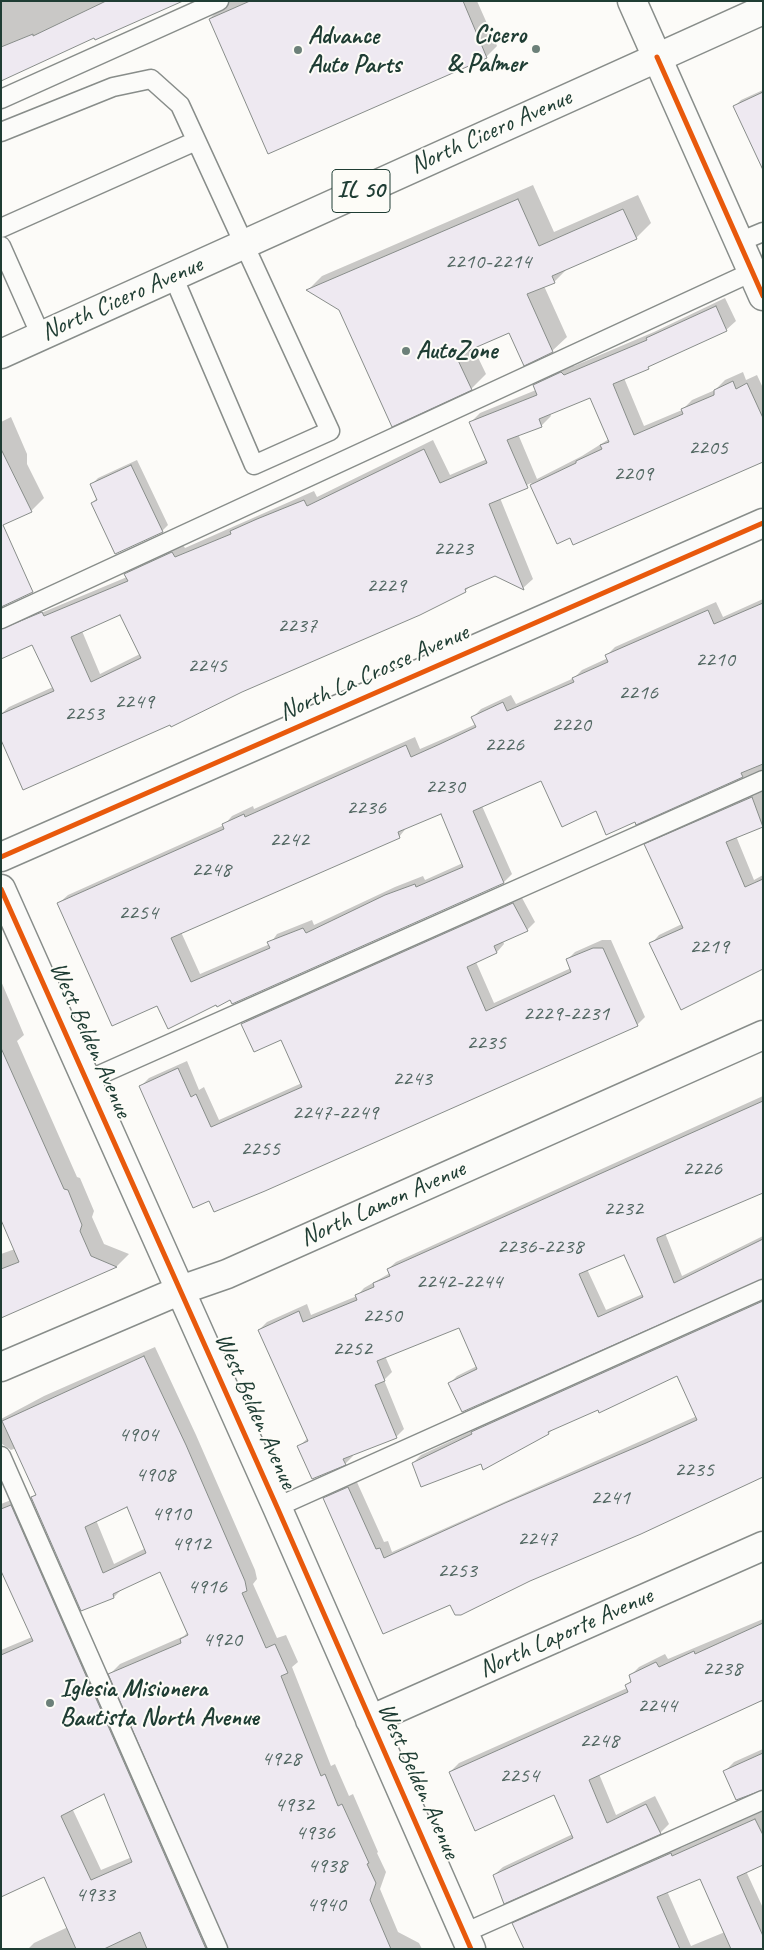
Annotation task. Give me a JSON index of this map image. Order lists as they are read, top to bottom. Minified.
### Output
{"streets":{"street":["North Cicero Avenue","IL 50","North La Crosse Avenue","West Belden Avenue","North Lamon Avenue","North Laporte Avenue"]},"crossings":[["West Belden Avenue","North Lamon Avenue"],["West Belden Avenue","North Laporte Avenue"]],"places":["Cicero & Palmer","Advance Auto Parts","AutoZone","Iglesia Misionera Bautista North Avenue"],"house_numbers":["2210-2214","2205","2209","2223","2229","2237","2210","2245","2216","2249","2253","2220","2226","2230","2236","2242","2248","2254","2219","2229-2231","2235","2243","2247-2249","2255","2226","2232","2236-2238","2242-2244","2250","2252","4904","2235","4908","2241","4910","2247","4912","2253","4916","4920","2238","2244","2248","4928","2254","4932","4936","4938","4933","4940"]}
